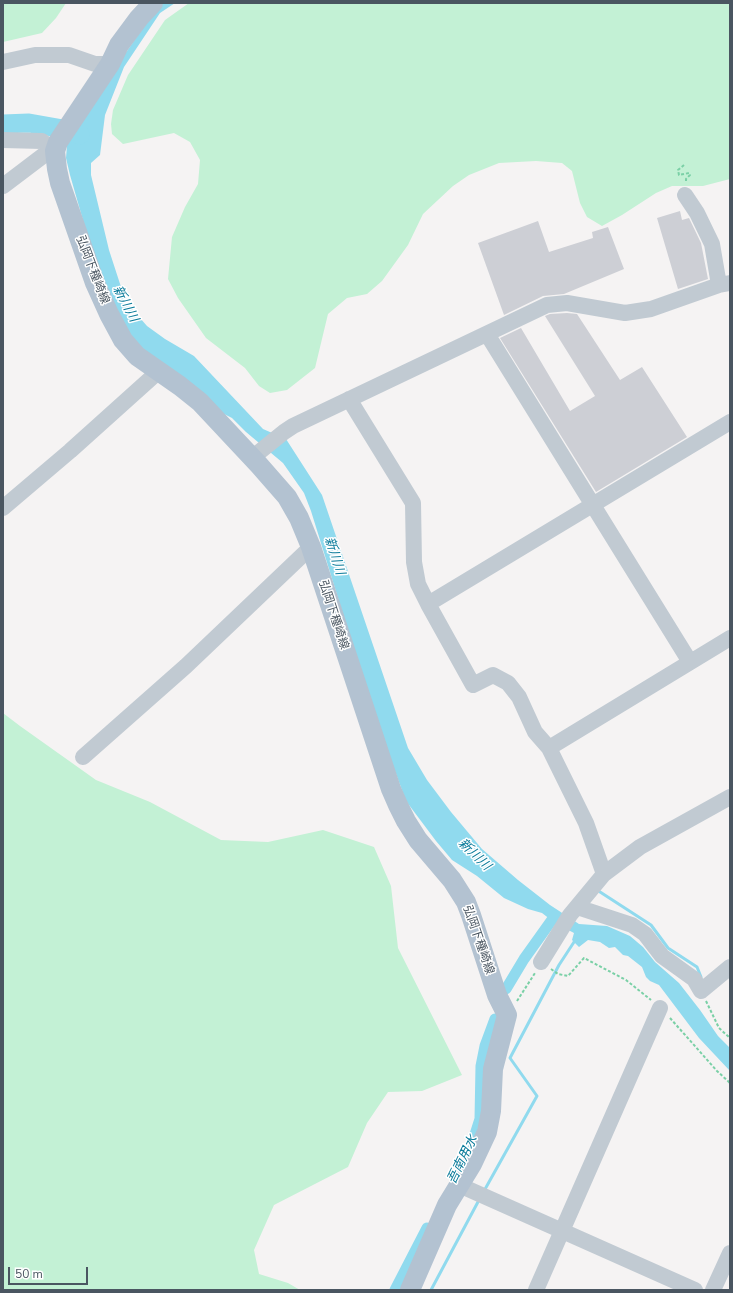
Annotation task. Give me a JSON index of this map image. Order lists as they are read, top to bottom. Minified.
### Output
{"streets":{"main road":["弘岡下種崎線"]},"water":["新川川","吾南用水"],"scale_bar":"50 m"}
